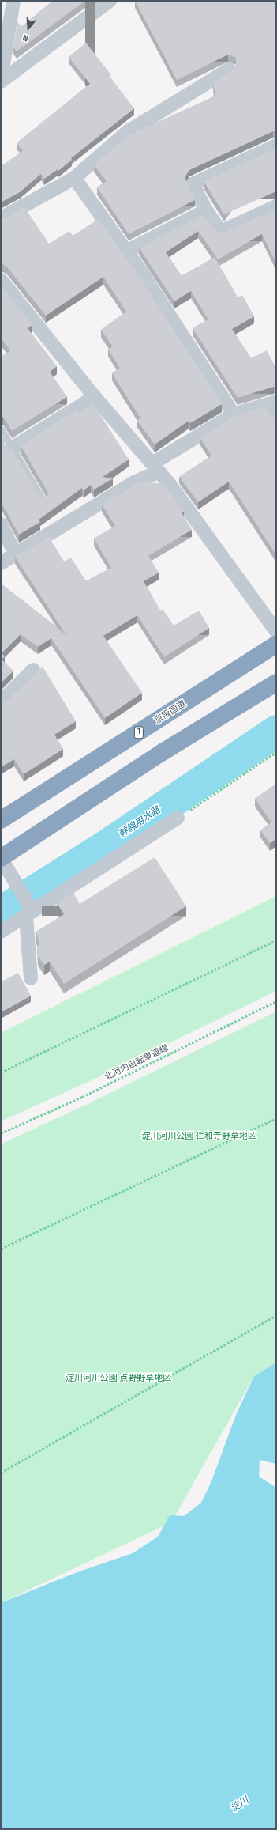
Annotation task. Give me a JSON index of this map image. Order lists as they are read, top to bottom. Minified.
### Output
{"streets":{"highway":["京阪国道","1"],"path":["北河内自転車道線"]},"water":["幹線用水路","淀川"],"parks":["淀川河川公園 仁和寺野草地区","淀川河川公園 点野野草地区"],"north":"bottom"}
